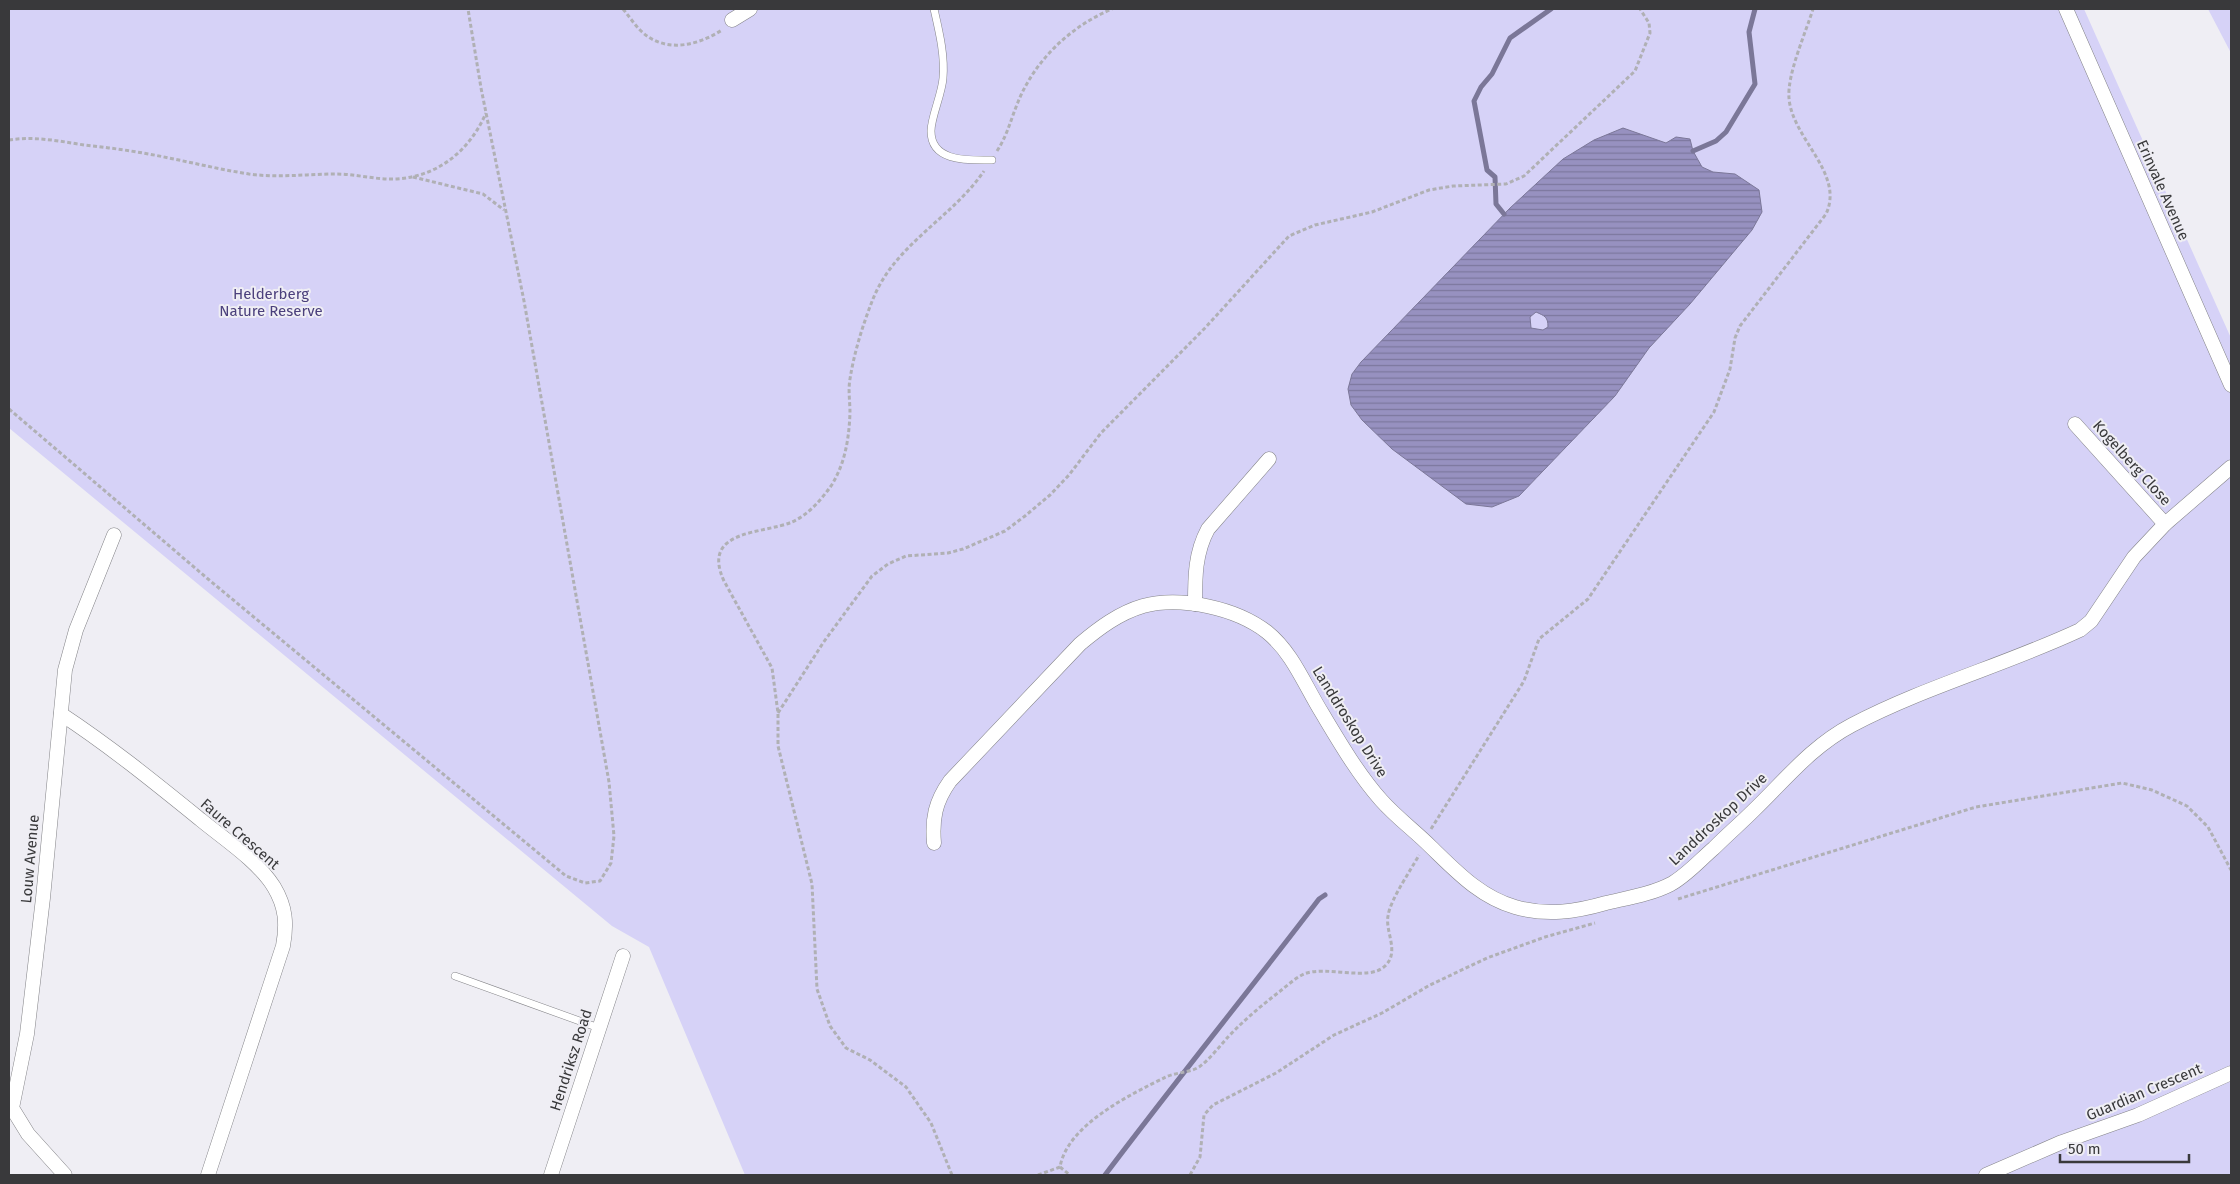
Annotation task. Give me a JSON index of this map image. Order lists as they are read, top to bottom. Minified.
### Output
{"streets":{"street":["Erinvale Avenue","Kogelberg Close","Landdroskop Drive","Faure Crescent","Louw Avenue","Hendriksz Road","Guardian Crescent"]},"crossings":[["Kogelberg Close","Landdroskop Drive"],["Faure Crescent","Louw Avenue"]],"parks":["Helderberg Nature Reserve"],"scale_bar":"50 m"}
